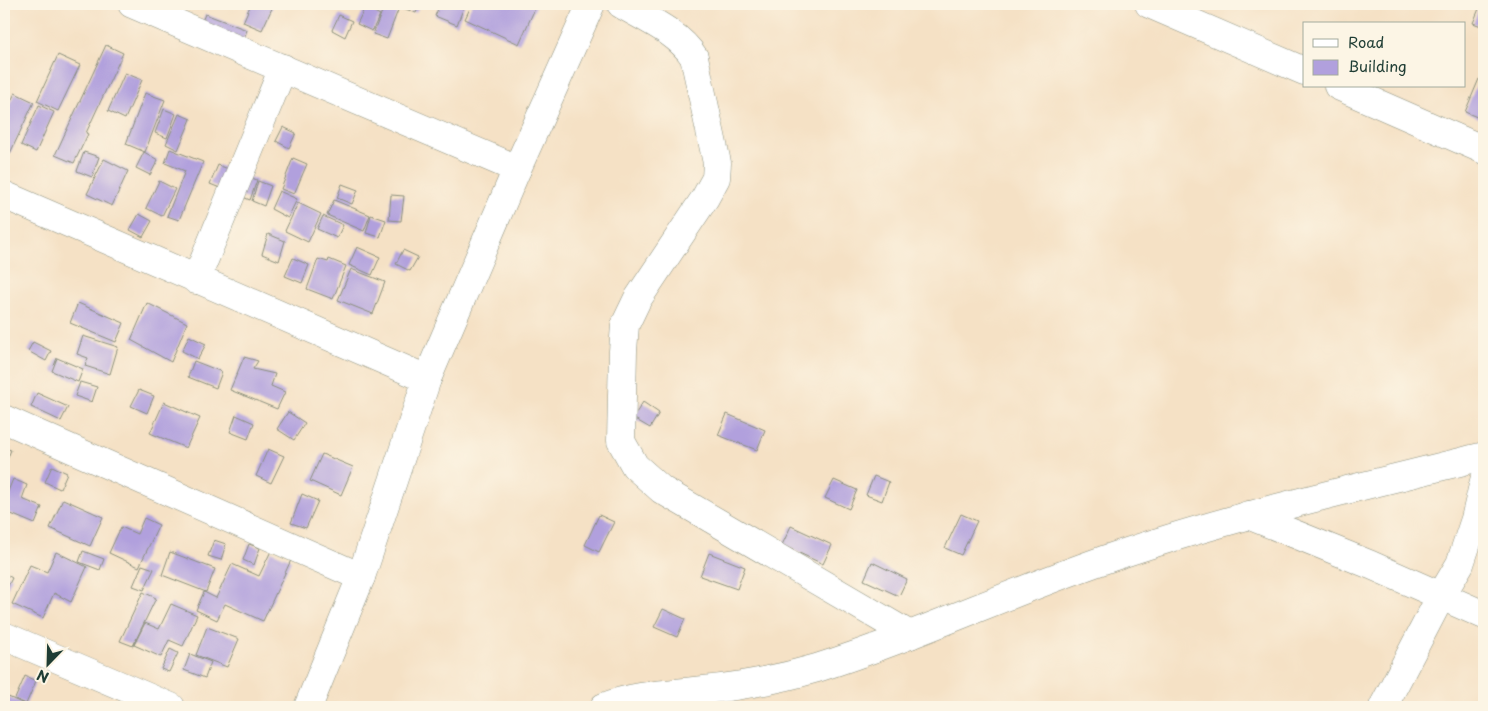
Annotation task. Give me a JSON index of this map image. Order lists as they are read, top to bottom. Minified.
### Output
{"legend":["Road","Building"],"north":"bottom left"}
